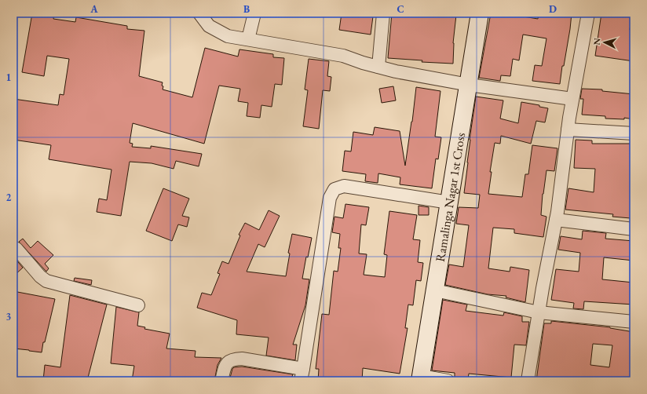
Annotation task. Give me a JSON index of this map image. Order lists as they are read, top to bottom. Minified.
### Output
{"streets":{"street":["Ramalinga Nagar 1st Cross"]},"north":"left","grid":{"columns":["A","B","C","D"],"rows":["1","2","3"]}}
